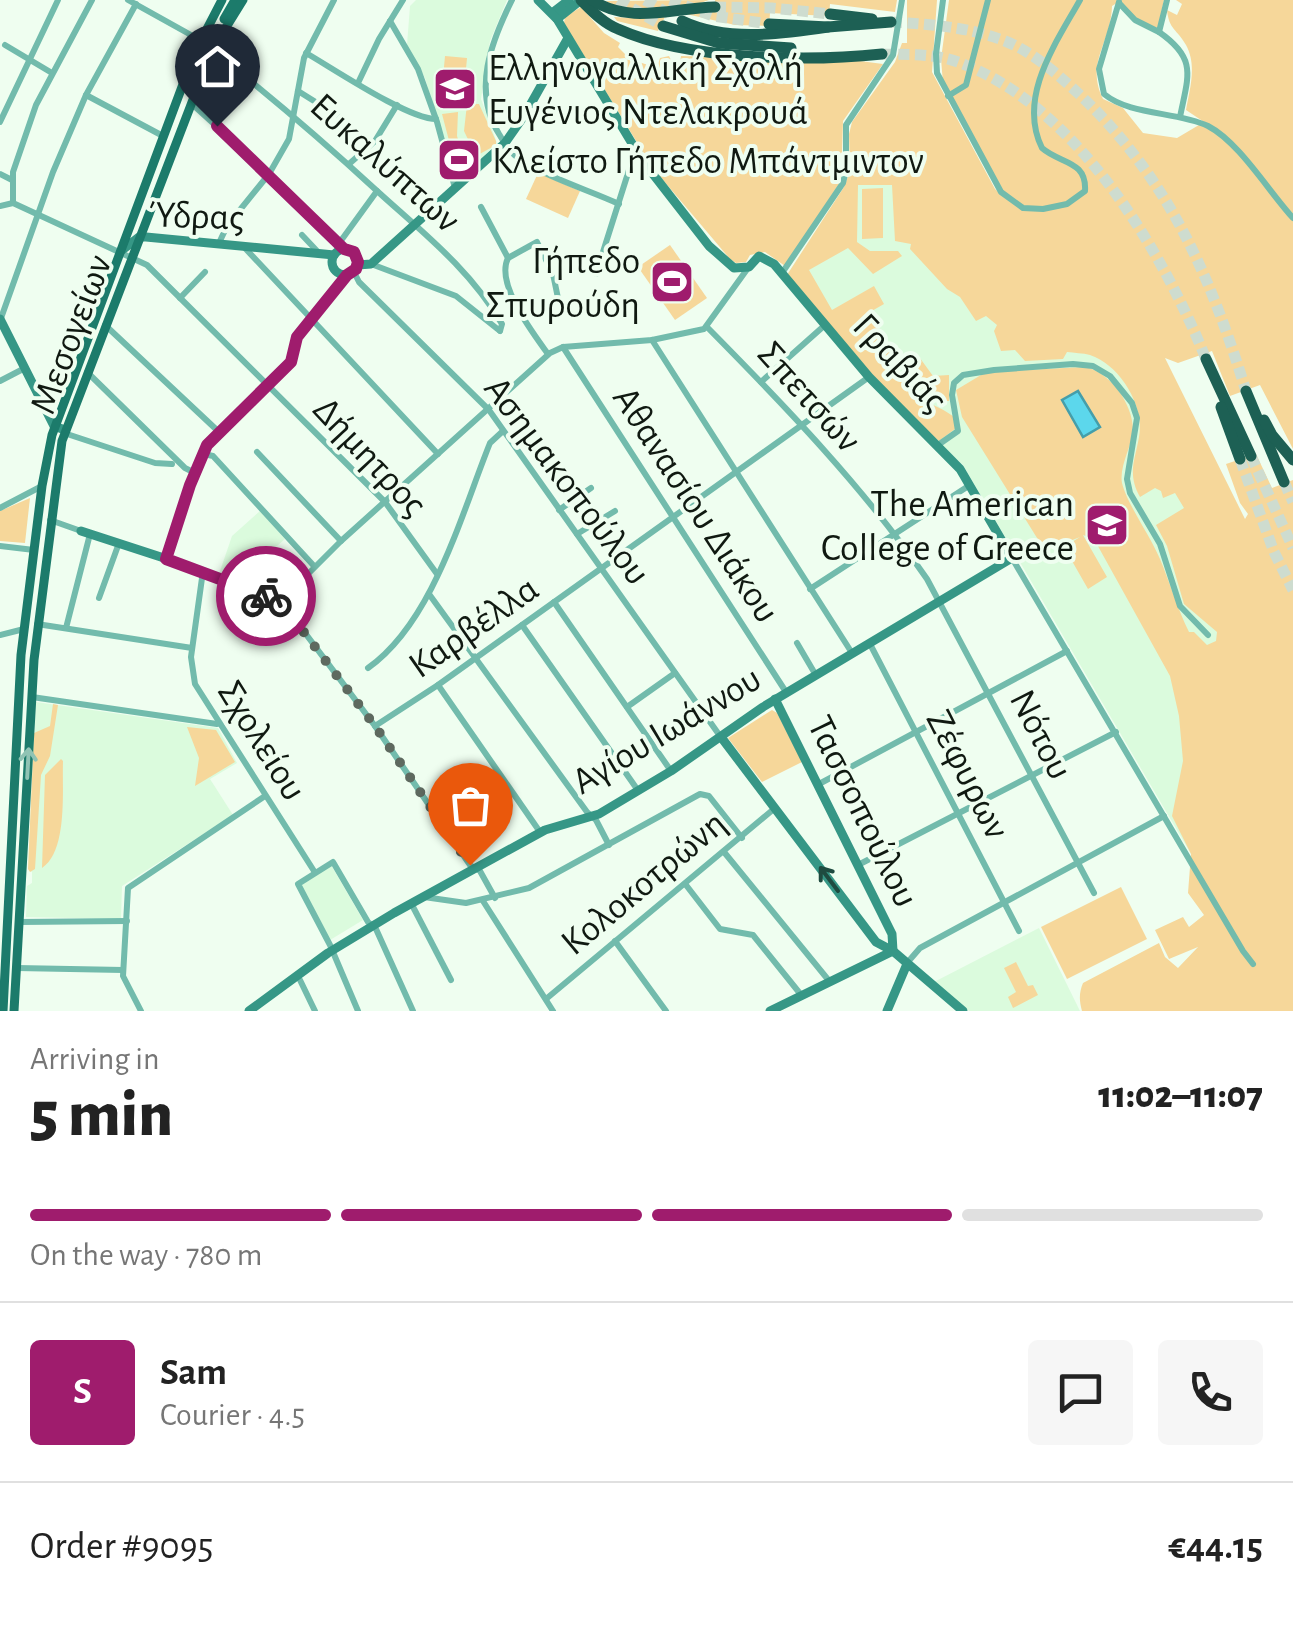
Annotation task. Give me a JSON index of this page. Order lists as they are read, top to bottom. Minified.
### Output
{"streets":{"main road":["Μεσογείων"],"street":["Ευκαλύπτων","Ύδρας","Γραβιάς","Σπετσών","Δήμητρος","Ασημακοπούλου","Αθανασίου Διάκου","Καρβέλλα","Αγίου Ιωάννου","Νότου","Σχολείου","Ζέφυρων","Τασσοπούλου","Κολοκοτρώνη"]},"crossings":[["Ευκαλύπτων","Μεσογείων"],["Ύδρας","Μεσογείων"],["Ύδρας","Δήμητρος"],["Μεσογείων","Δήμητρος"],["Γραβιάς","Καρβέλλα"],["Γραβιάς","Αγίου Ιωάννου"],["Σπετσών","Καρβέλλα"],["Σπετσών","Αγίου Ιωάννου"],["Σπετσών","Νότου"],["Ασημακοπούλου","Καρβέλλα"],["Ασημακοπούλου","Αγίου Ιωάννου"],["Αθανασίου Διάκου","Καρβέλλα"],["Αθανασίου Διάκου","Αγίου Ιωάννου"],["Αγίου Ιωάννου","Νότου"],["Αγίου Ιωάννου","Ζέφυρων"],["Αγίου Ιωάννου","Τασσοπούλου"]],"places":{"school or university":["Ελληνογαλλική Σχολή Ευγένιος Ντελακρουά","The American College of Greece"],"sports":["Κλείστο Γήπεδο Μπάντμιντον","Γήπεδο Σπυρούδη"]},"page":{"heading":["5 min","Arriving in","11:02–11:07"],"panel":["Sam","Courier · 4.5","Order #9095","€44.15"],"bar":"On the way · 780 m","round":"S"}}
